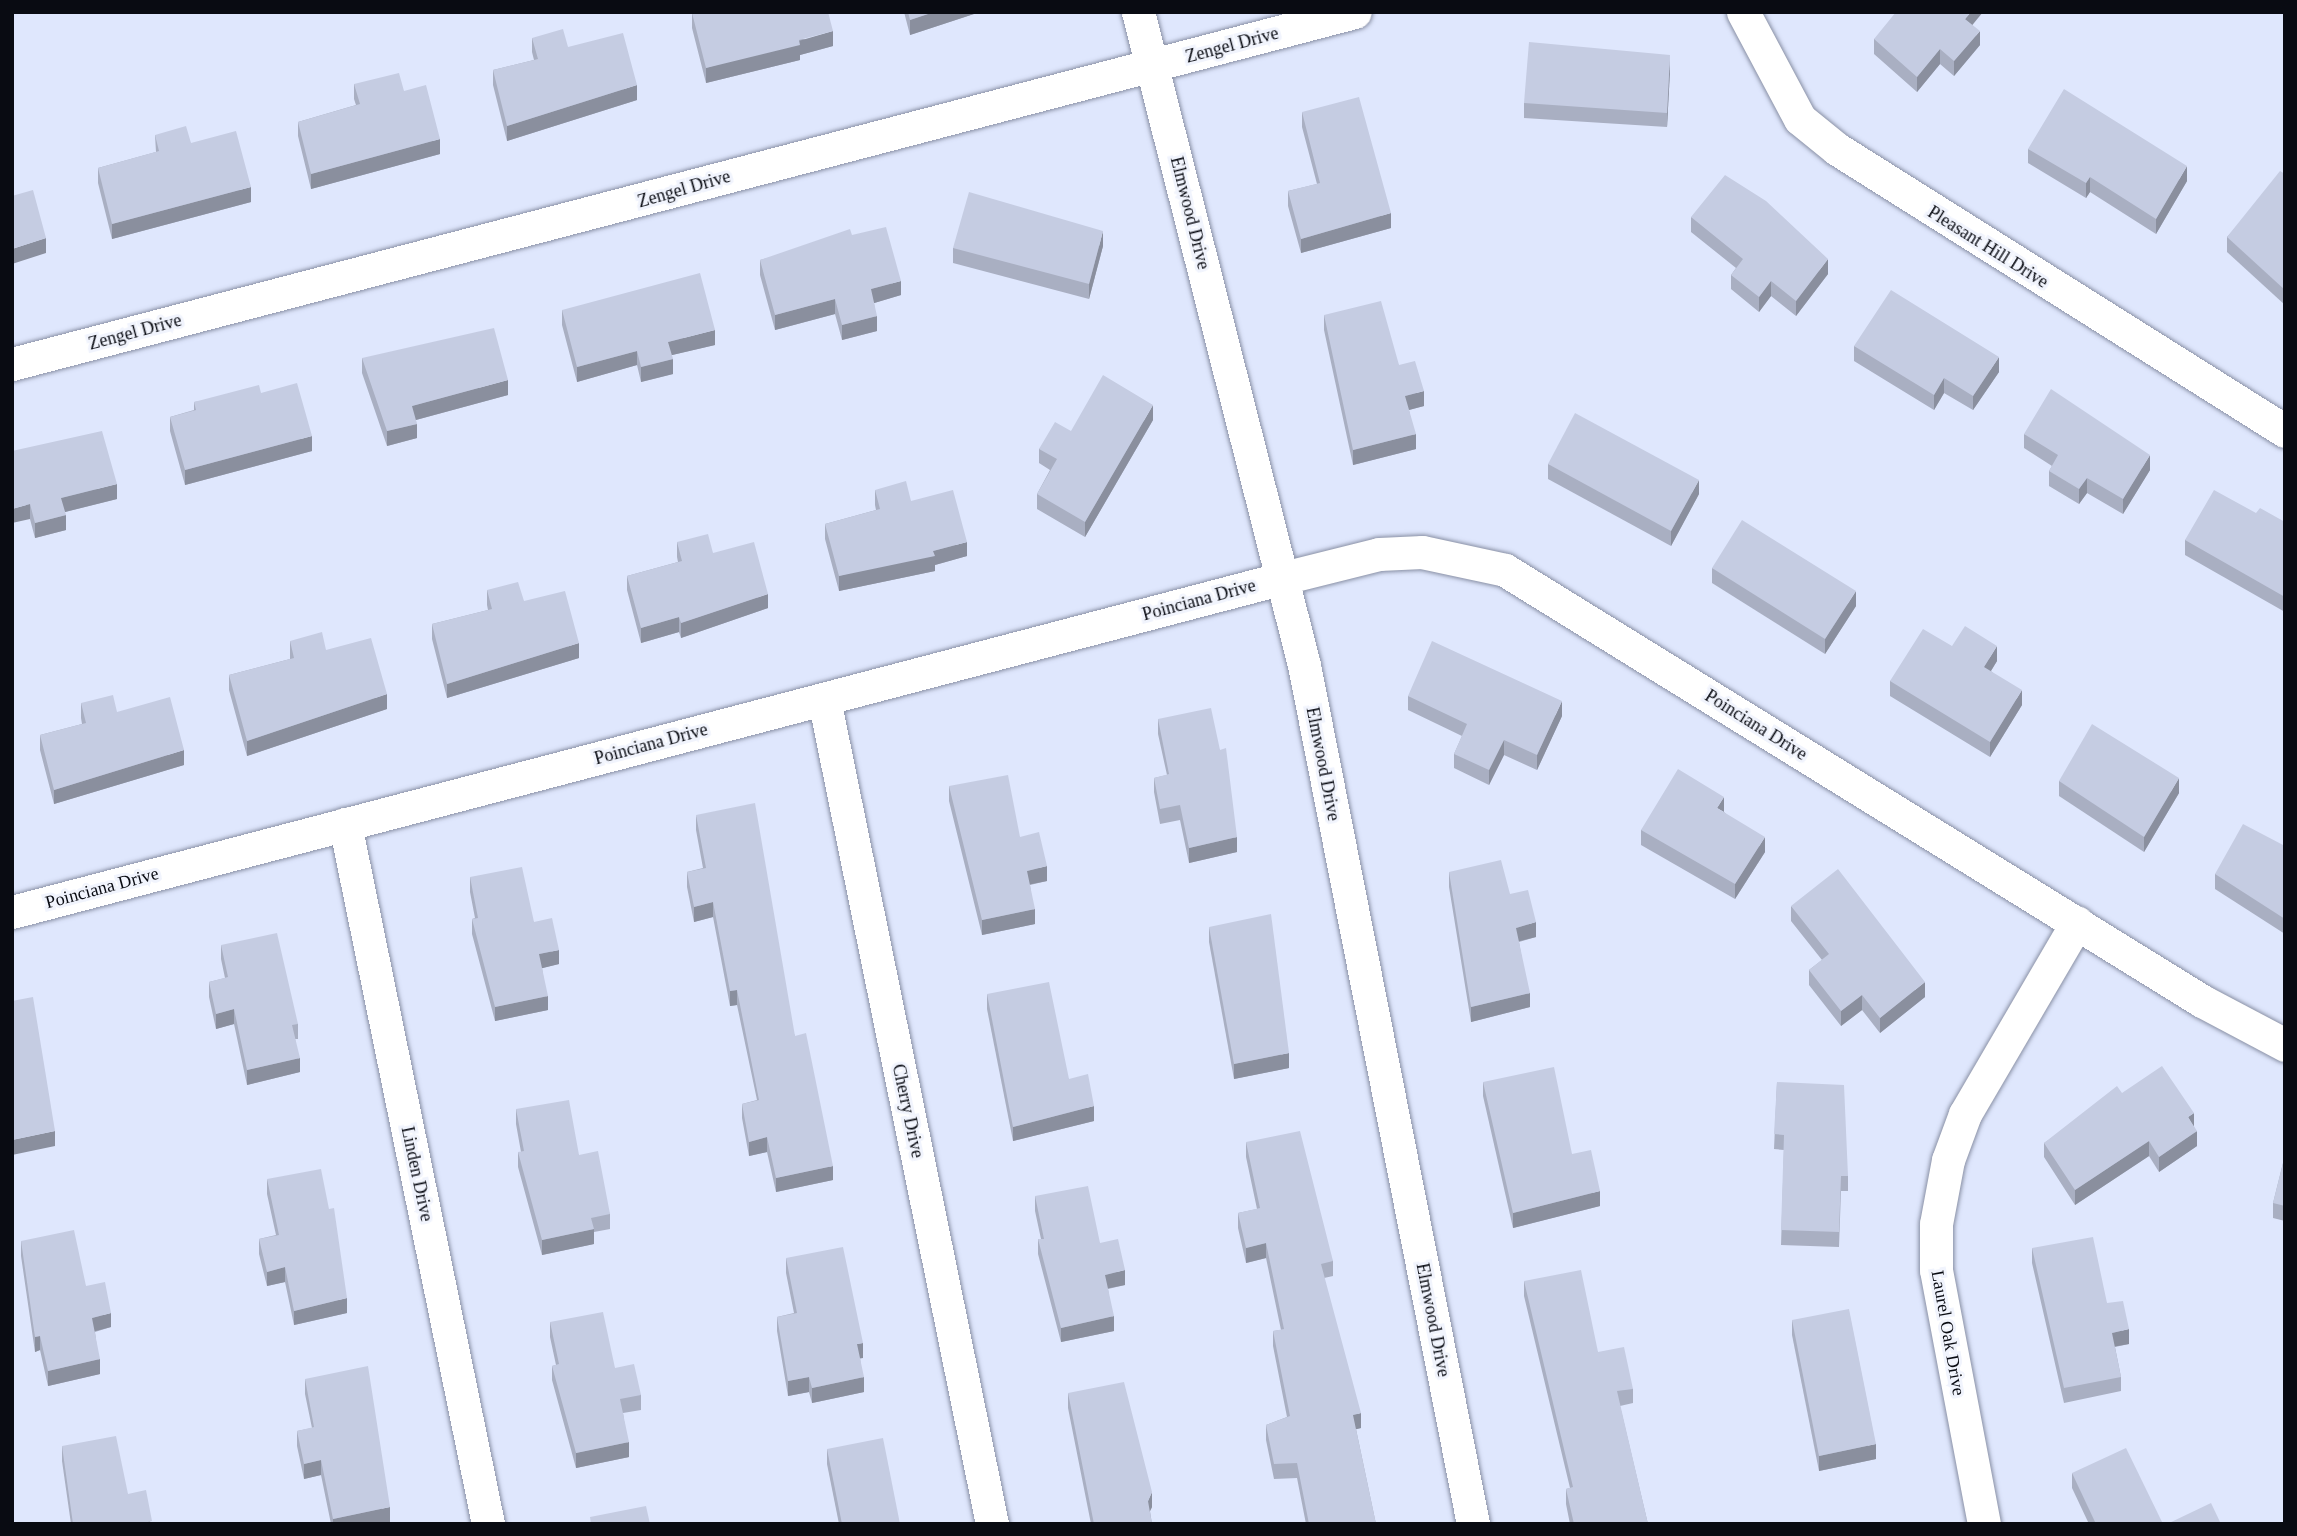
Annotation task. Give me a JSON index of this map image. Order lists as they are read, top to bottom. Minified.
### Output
{"streets":{"street":["Zengel Drive","Elmwood Drive","Pleasant Hill Drive","Poinciana Drive","Cherry Drive","Linden Drive","Laurel Oak Drive"]},"crossings":[["Zengel Drive","Elmwood Drive"],["Elmwood Drive","Poinciana Drive"],["Poinciana Drive","Cherry Drive"],["Poinciana Drive","Linden Drive"],["Poinciana Drive","Laurel Oak Drive"]]}
